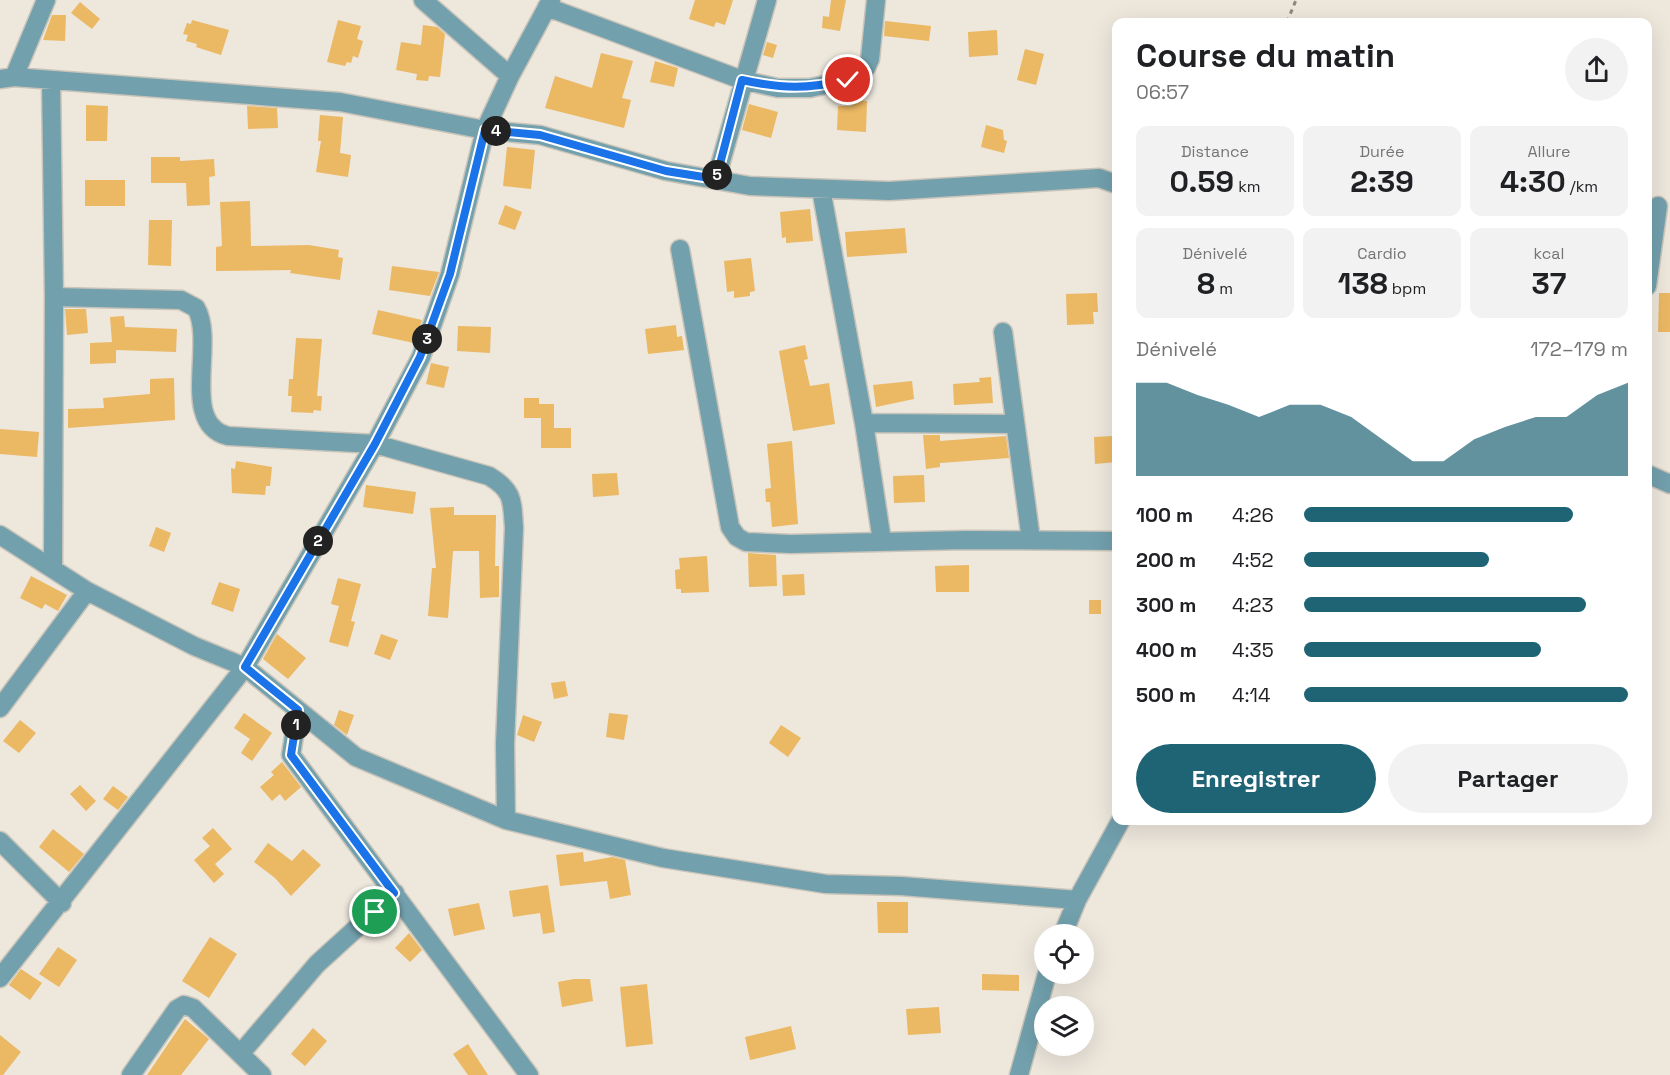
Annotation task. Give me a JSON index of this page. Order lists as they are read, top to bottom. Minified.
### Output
{"page":{"heading":["Course du matin","06:57"],"pins":["4","5","3","2","1"],"stats":[["Distance","0.59 km"],["Durée","2:39"],["Allure","4:30 /km"],["Dénivelé","8 m"],["Cardio","138 bpm"],["kcal","37"]],"chart":["Dénivelé","172–179 m"],"list":[{"name":"100 m","note":"4:26"},{"name":"200 m","note":"4:52"},{"name":"300 m","note":"4:23"},{"name":"400 m","note":"4:35"},{"name":"500 m","note":"4:14"}],"buttons":["Enregistrer","Partager"]}}
